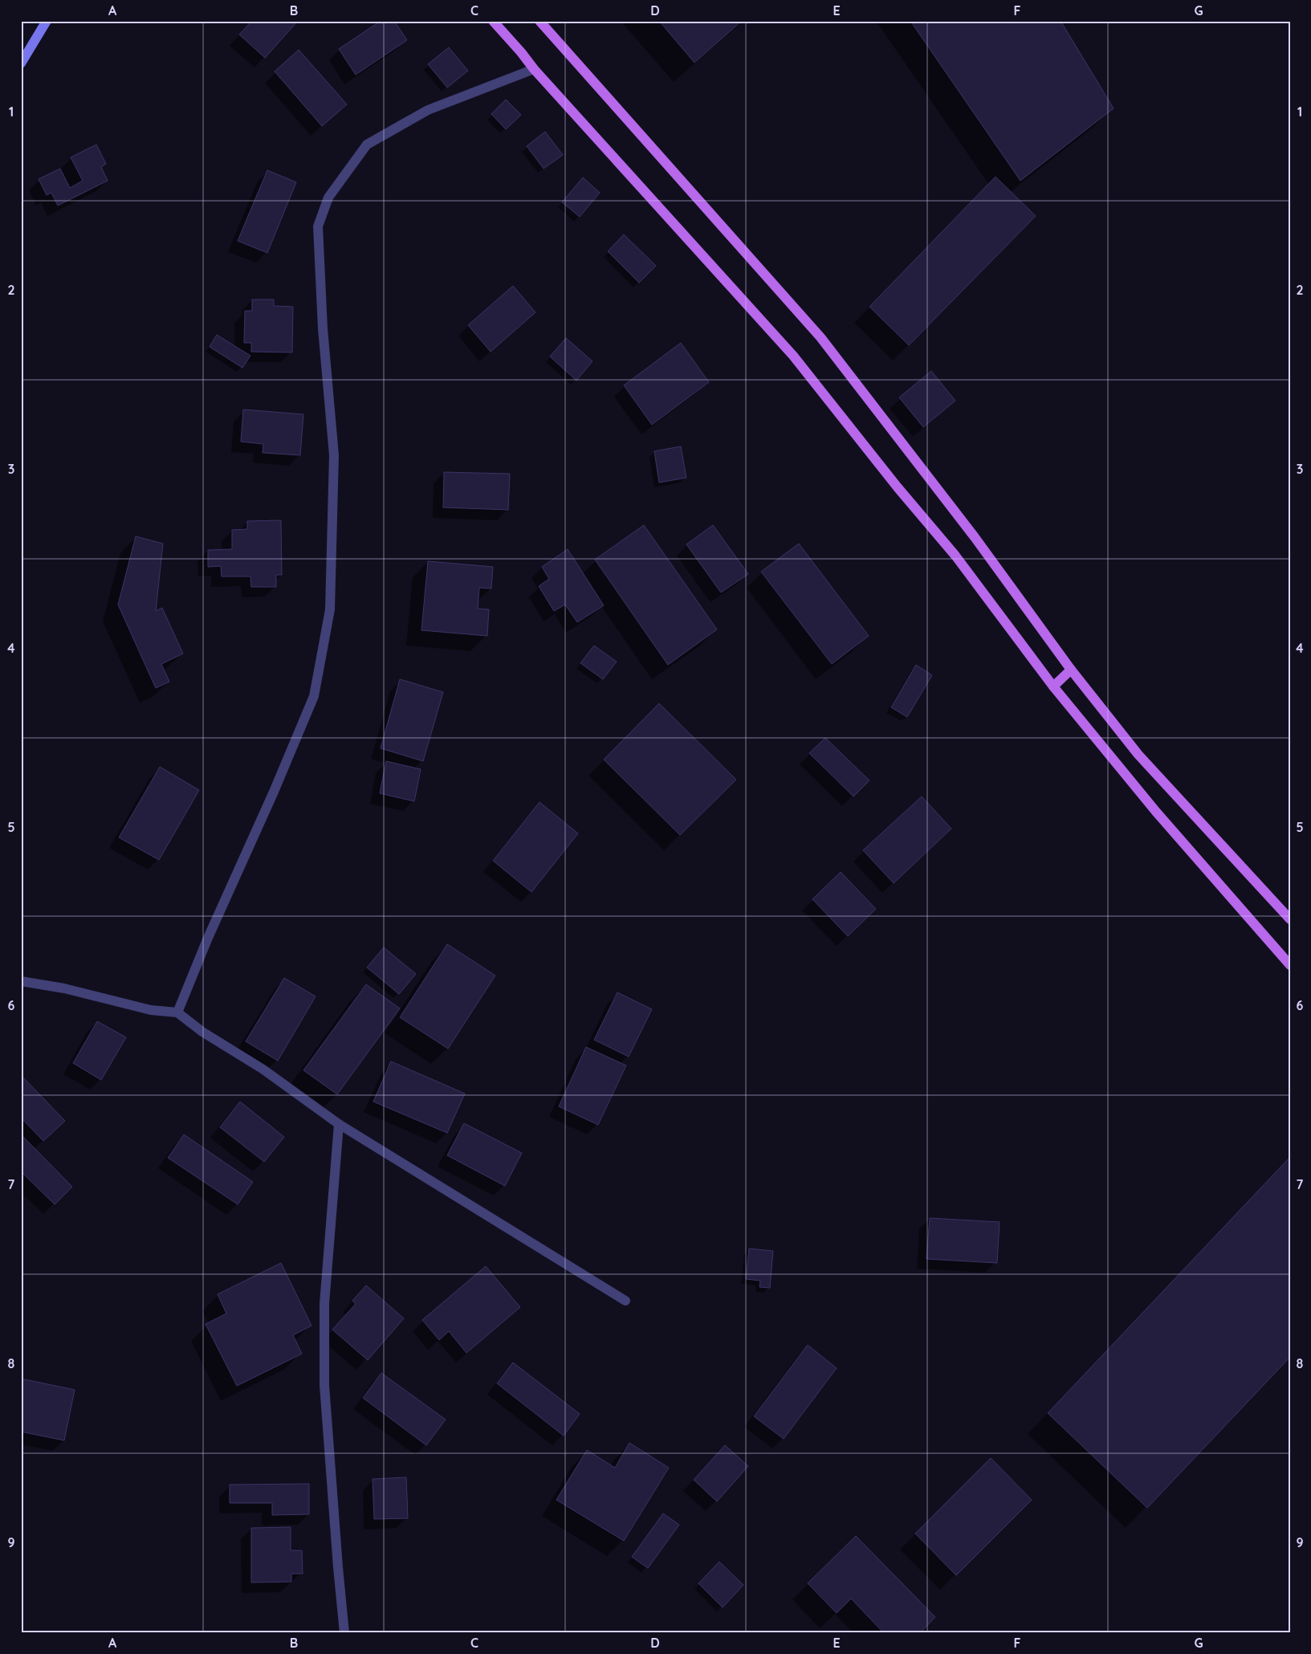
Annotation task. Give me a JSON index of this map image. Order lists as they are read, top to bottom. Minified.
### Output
{"grid":{"columns":["A","B","C","D","E","F","G"],"rows":["1","2","3","4","5","6","7","8","9"]}}
